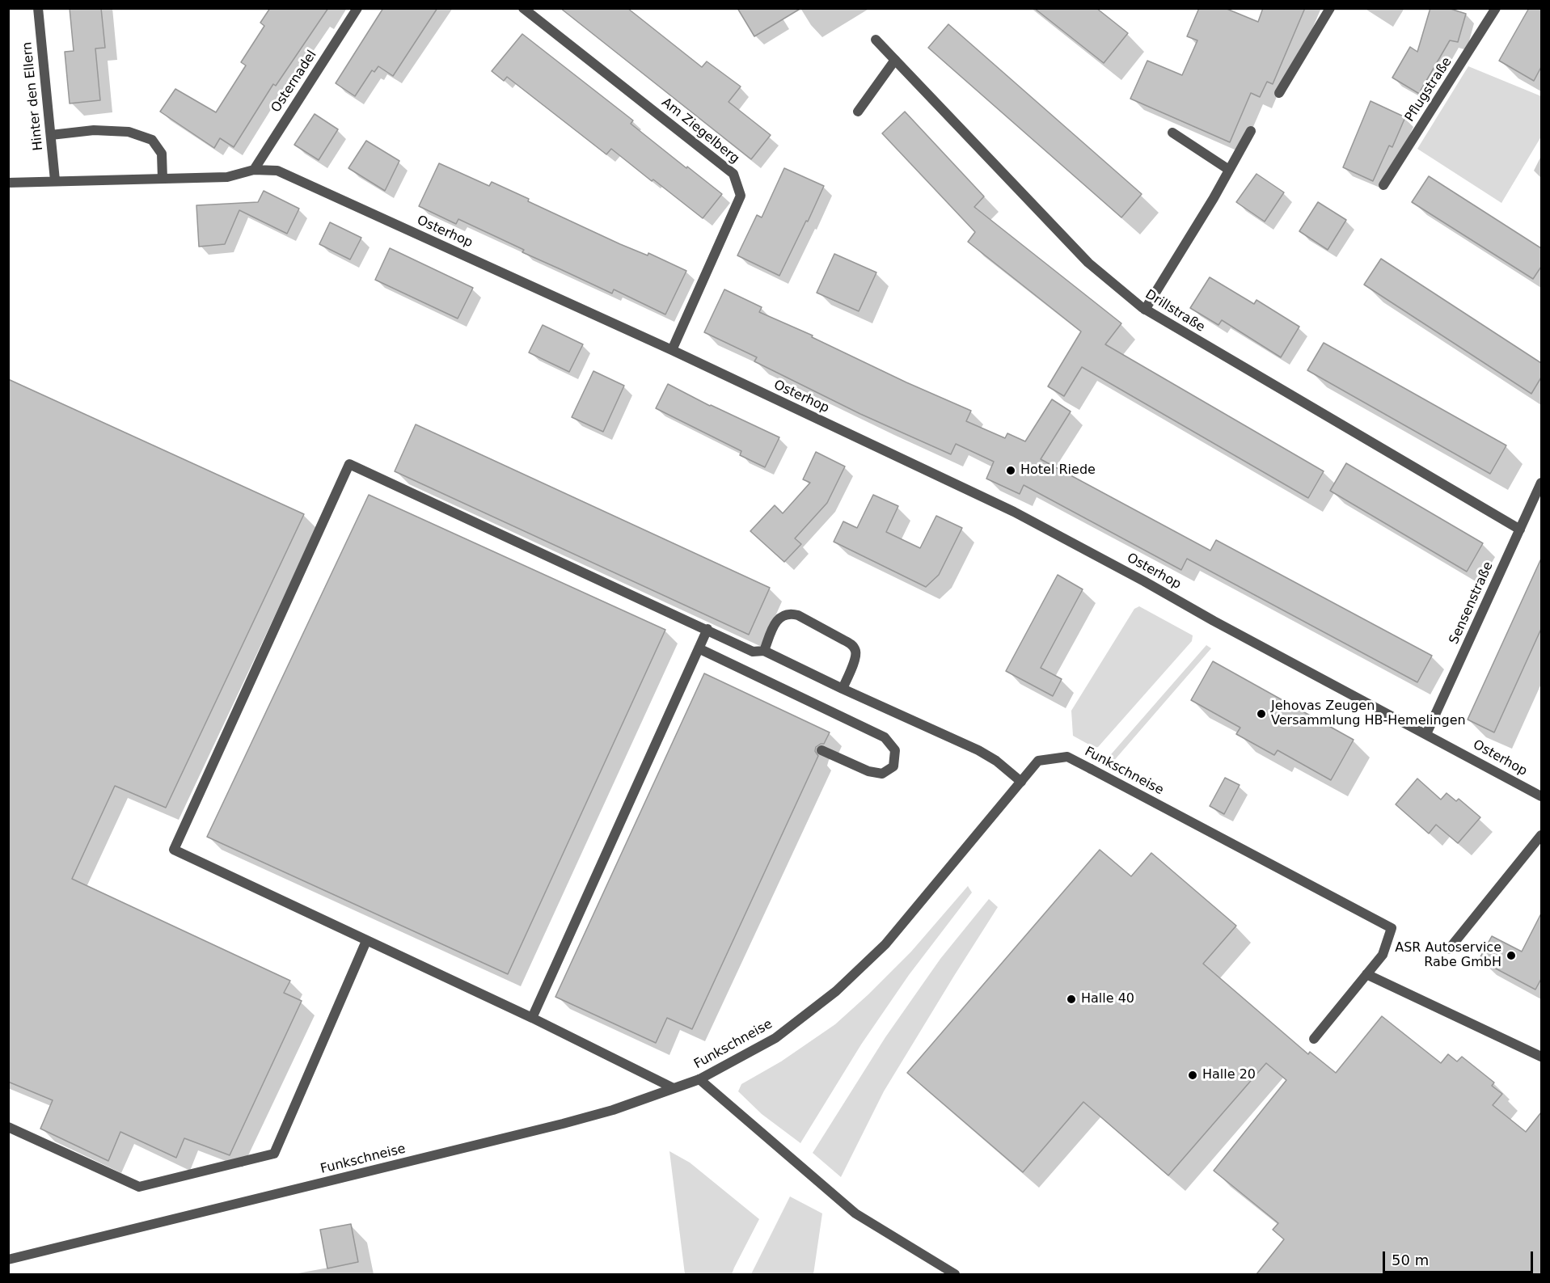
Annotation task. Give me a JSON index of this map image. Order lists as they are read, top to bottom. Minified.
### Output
{"streets":{"street":["Osternadel","Pflugstraße","Hinter den Ellern","Am Ziegelberg","Osterhop","Drillstraße","Sensenstraße","Funkschneise"]},"crossings":[["Osternadel","Osterhop"],["Hinter den Ellern","Osterhop"],["Am Ziegelberg","Osterhop"],["Osterhop","Sensenstraße"],["Drillstraße","Sensenstraße"]],"places":["Hotel Riede","Jehovas Zeugen Versammlung HB-Hemelingen","ASR Autoservice Rabe GmbH","Halle 40","Halle 20"],"scale_bar":"50 m"}
